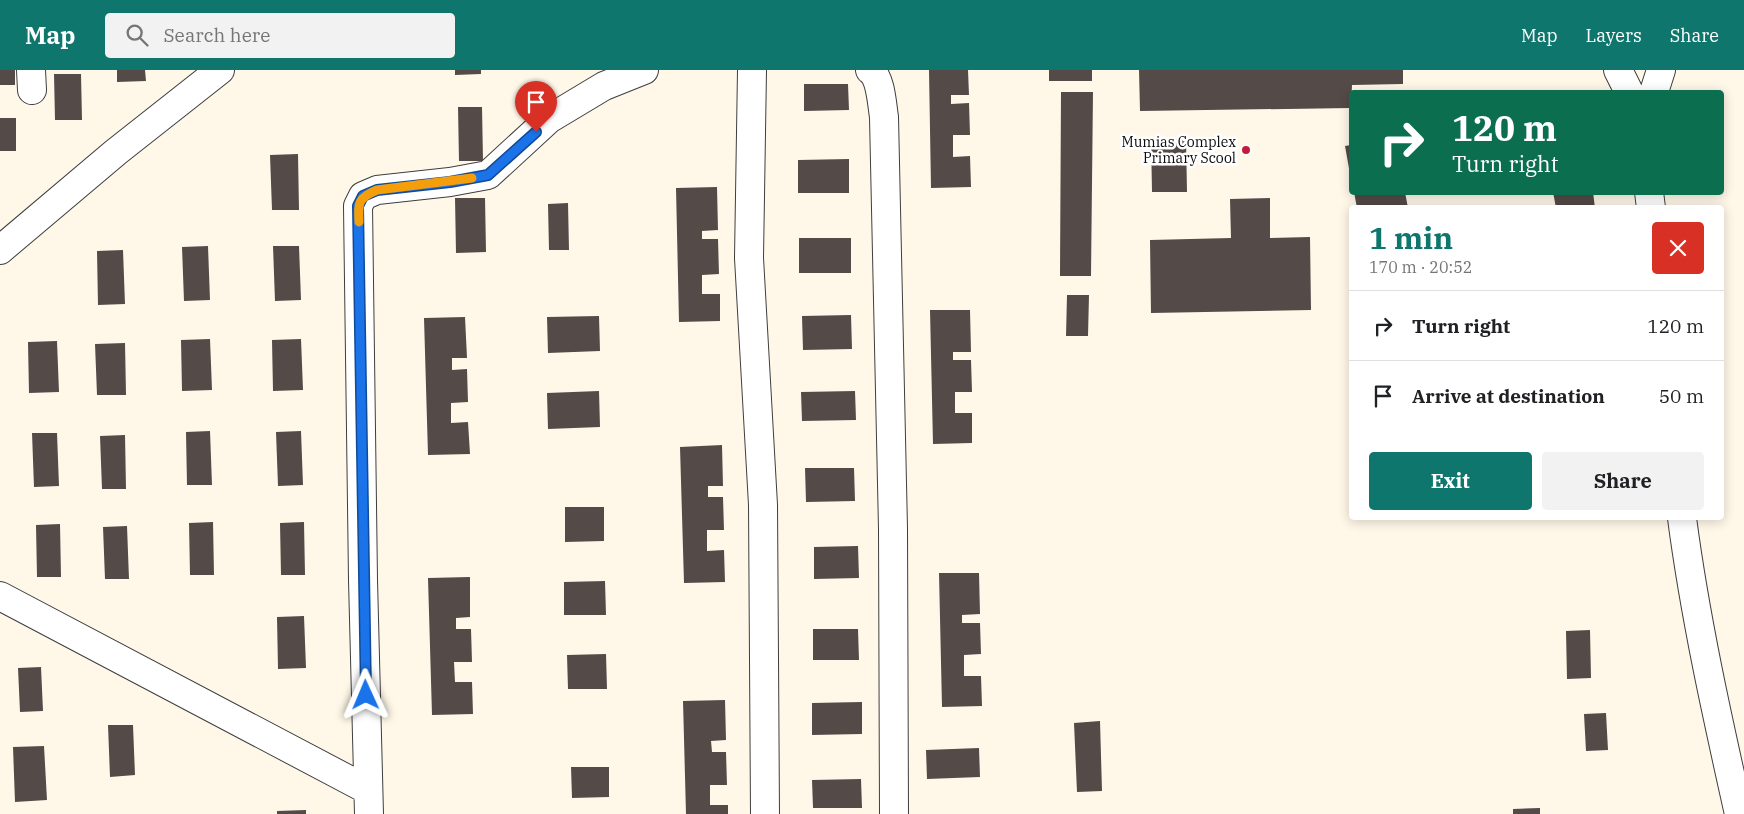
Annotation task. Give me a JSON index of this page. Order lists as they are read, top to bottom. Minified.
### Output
{"places":["Mumias Complex Primary Scool"],"page":{"header":"Map","search":"Search here","nav":["Map","Layers","Share"],"turn":["120 m","Turn right"],"heading":["1 min","170 m · 20:52"],"list":[{"name":"Turn right","value":"120 m"},{"name":"Arrive at destination","value":"50 m"}],"buttons":["Exit","Share"]}}
